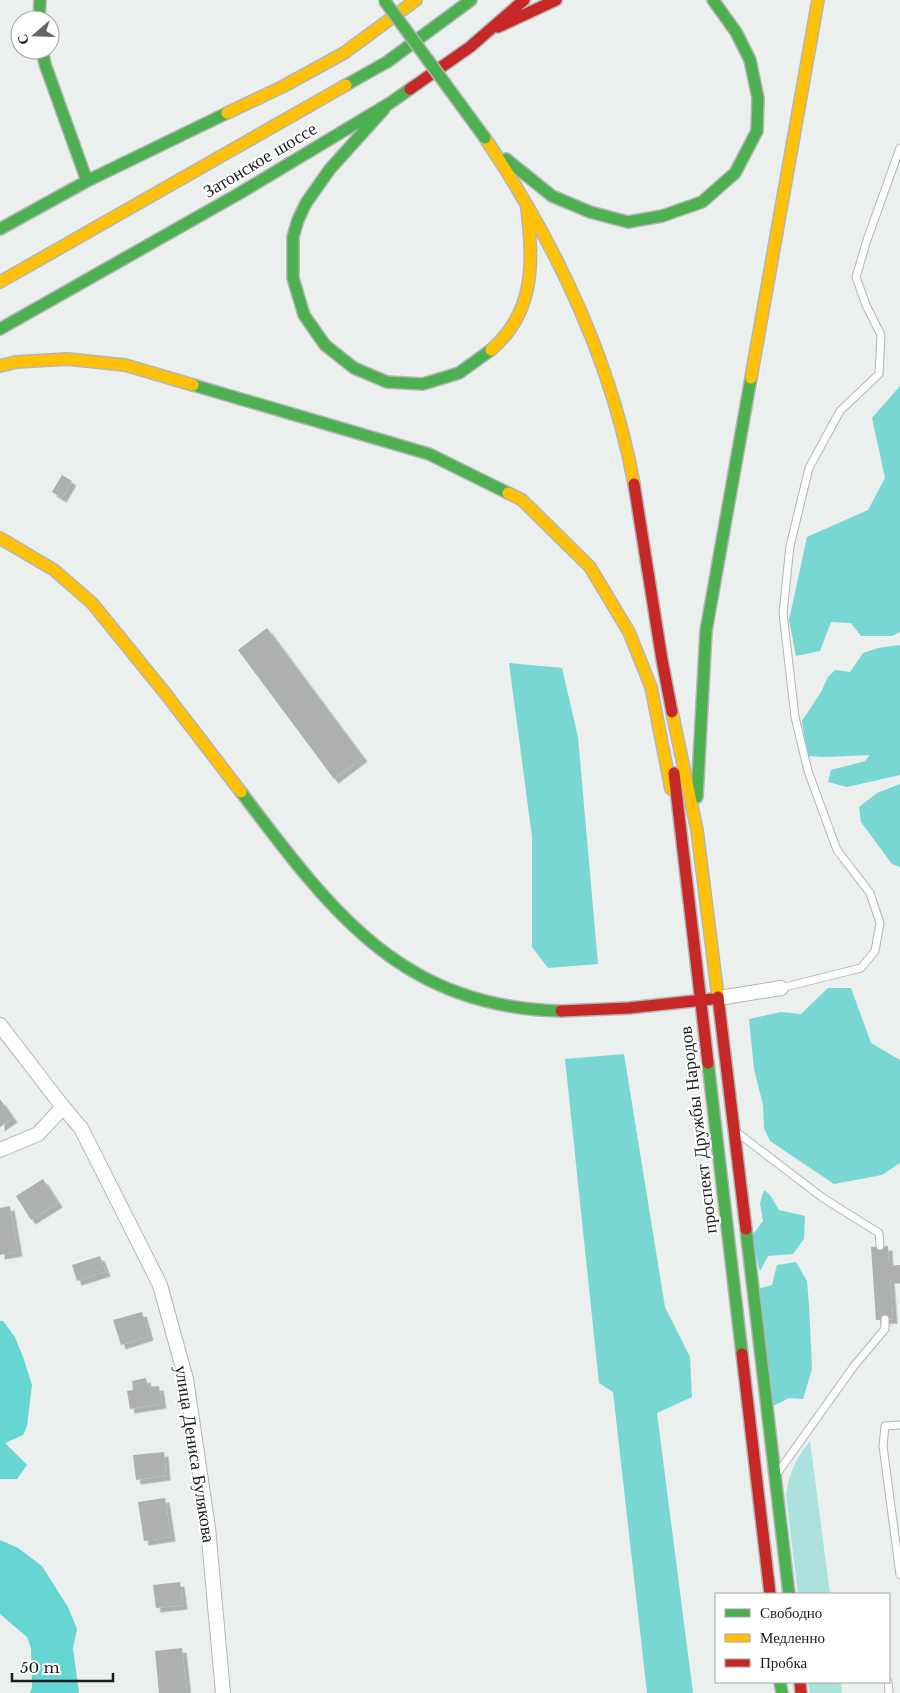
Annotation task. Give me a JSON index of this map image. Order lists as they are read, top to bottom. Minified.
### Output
{"streets":{"main road":["Затонское шоссе","проспект Дружбы Народов"],"street":["улица Дениса Булякова"]},"legend":["Свободно","Медленно","Пробка"],"scale_bar":"50 m","north":"left"}
